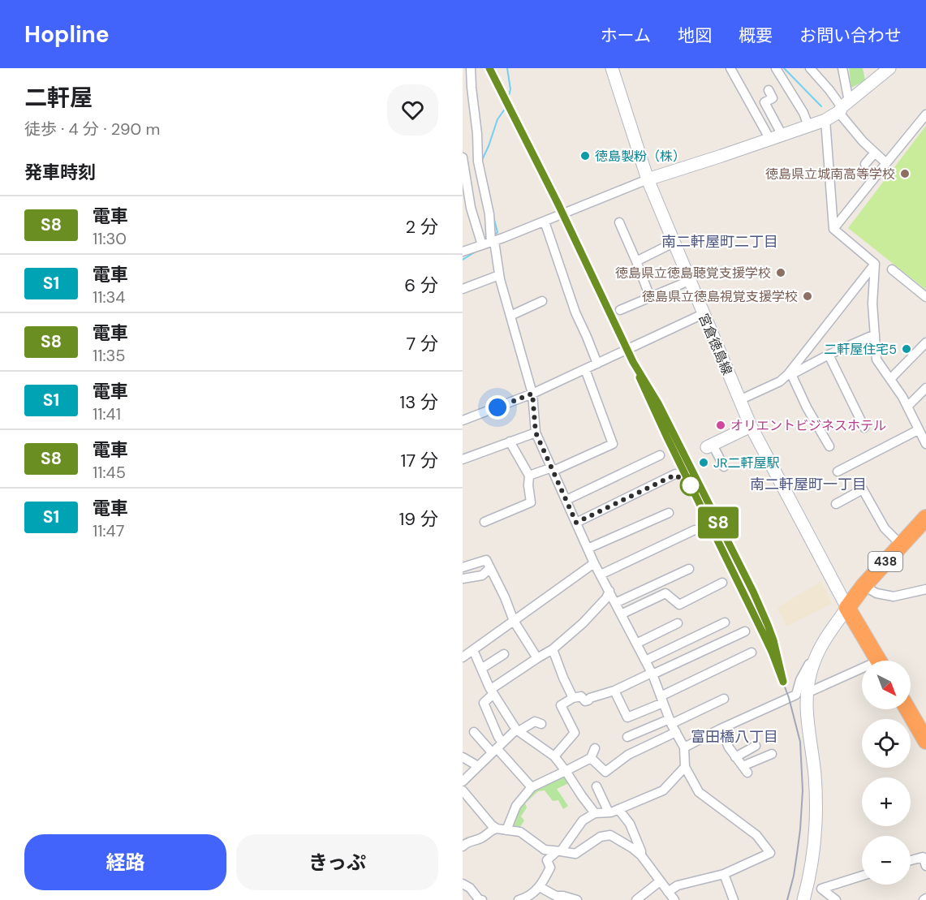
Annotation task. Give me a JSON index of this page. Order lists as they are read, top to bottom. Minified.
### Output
{"streets":{"highway":["438"],"street":["宮倉徳島線"]},"crossings":[["宮倉徳島線","438"]],"districts":["南二軒屋町二丁目","南二軒屋町一丁目","富田橋八丁目"],"places":["徳島製粉（株）","徳島県立城南高等学校","徳島県立徳島聴覚支援学校","徳島県立徳島視覚支援学校","二軒屋住宅5","オリエントビジネスホテル","JR二軒屋駅"],"north":"bottom right","page":{"header":"Hopline","nav":["ホーム","地図","概要","お問い合わせ"],"heading":[["二軒屋","徒歩 · 4 分 · 290 m"],"発車時刻"],"on_map":"S8","list":[{"mark":"S8","name":"電車","note":"11:30","value":"2 分"},{"mark":"S1","name":"電車","note":"11:34","value":"6 分"},{"mark":"S8","name":"電車","note":"11:35","value":"7 分"},{"mark":"S1","name":"電車","note":"11:41","value":"13 分"},{"mark":"S8","name":"電車","note":"11:45","value":"17 分"},{"mark":"S1","name":"電車","note":"11:47","value":"19 分"}],"map_buttons":["+","−"],"buttons":["経路","きっぷ"]}}
